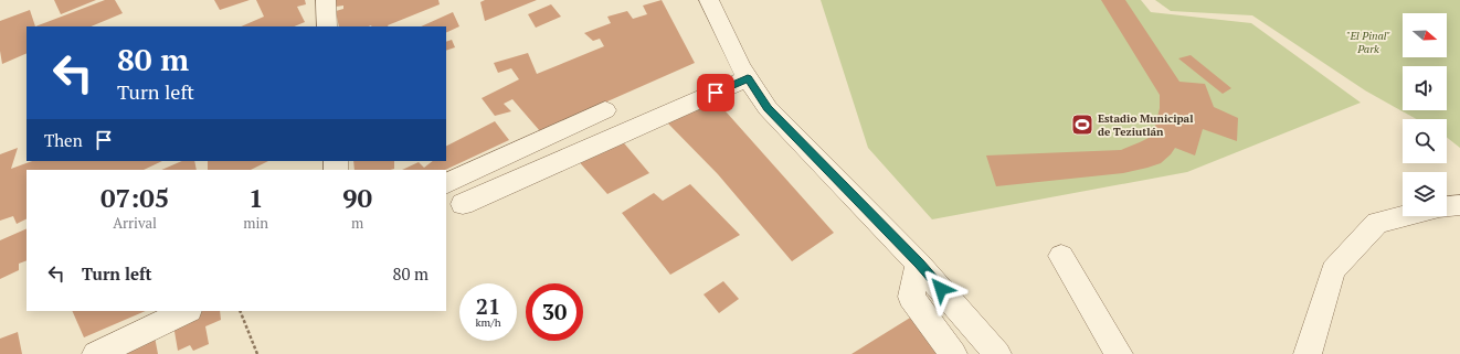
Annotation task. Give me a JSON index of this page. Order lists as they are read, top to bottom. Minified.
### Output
{"parks":["\"El Pinal\" Park"],"places":{"sports":["Estadio Municipal de Teziutlán"]},"north":"right","page":{"turn":["80 m","Turn left"],"then":"Then","eta":["07:05","Arrival","1","min","90","m"],"list":[{"name":"Turn left","value":"80 m"}],"speed":"21 km/h","limit":"30"}}
